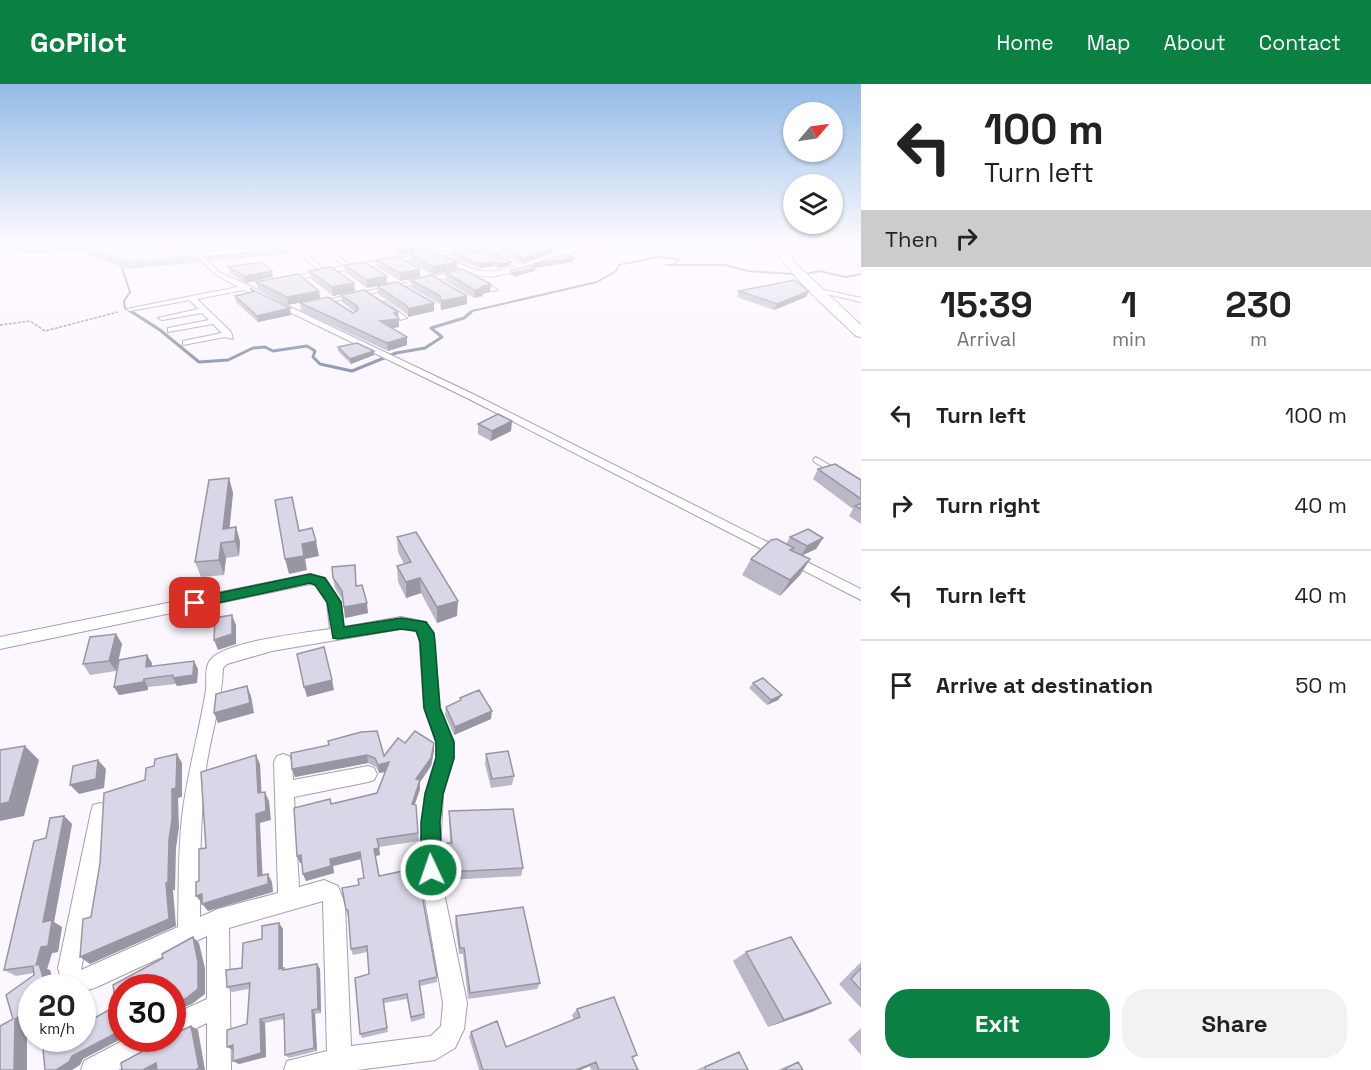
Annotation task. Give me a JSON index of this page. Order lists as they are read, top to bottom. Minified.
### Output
{"north":"top right","page":{"header":"GoPilot","nav":["Home","Map","About","Contact"],"turn":["100 m","Turn left"],"then":"Then","eta":["15:39","Arrival","1","min","230","m"],"list":[{"name":"Turn left","value":"100 m"},{"name":"Turn right","value":"40 m"},{"name":"Turn left","value":"40 m"},{"name":"Arrive at destination","value":"50 m"}],"speed":"20 km/h","limit":"30","buttons":["Exit","Share"]}}
